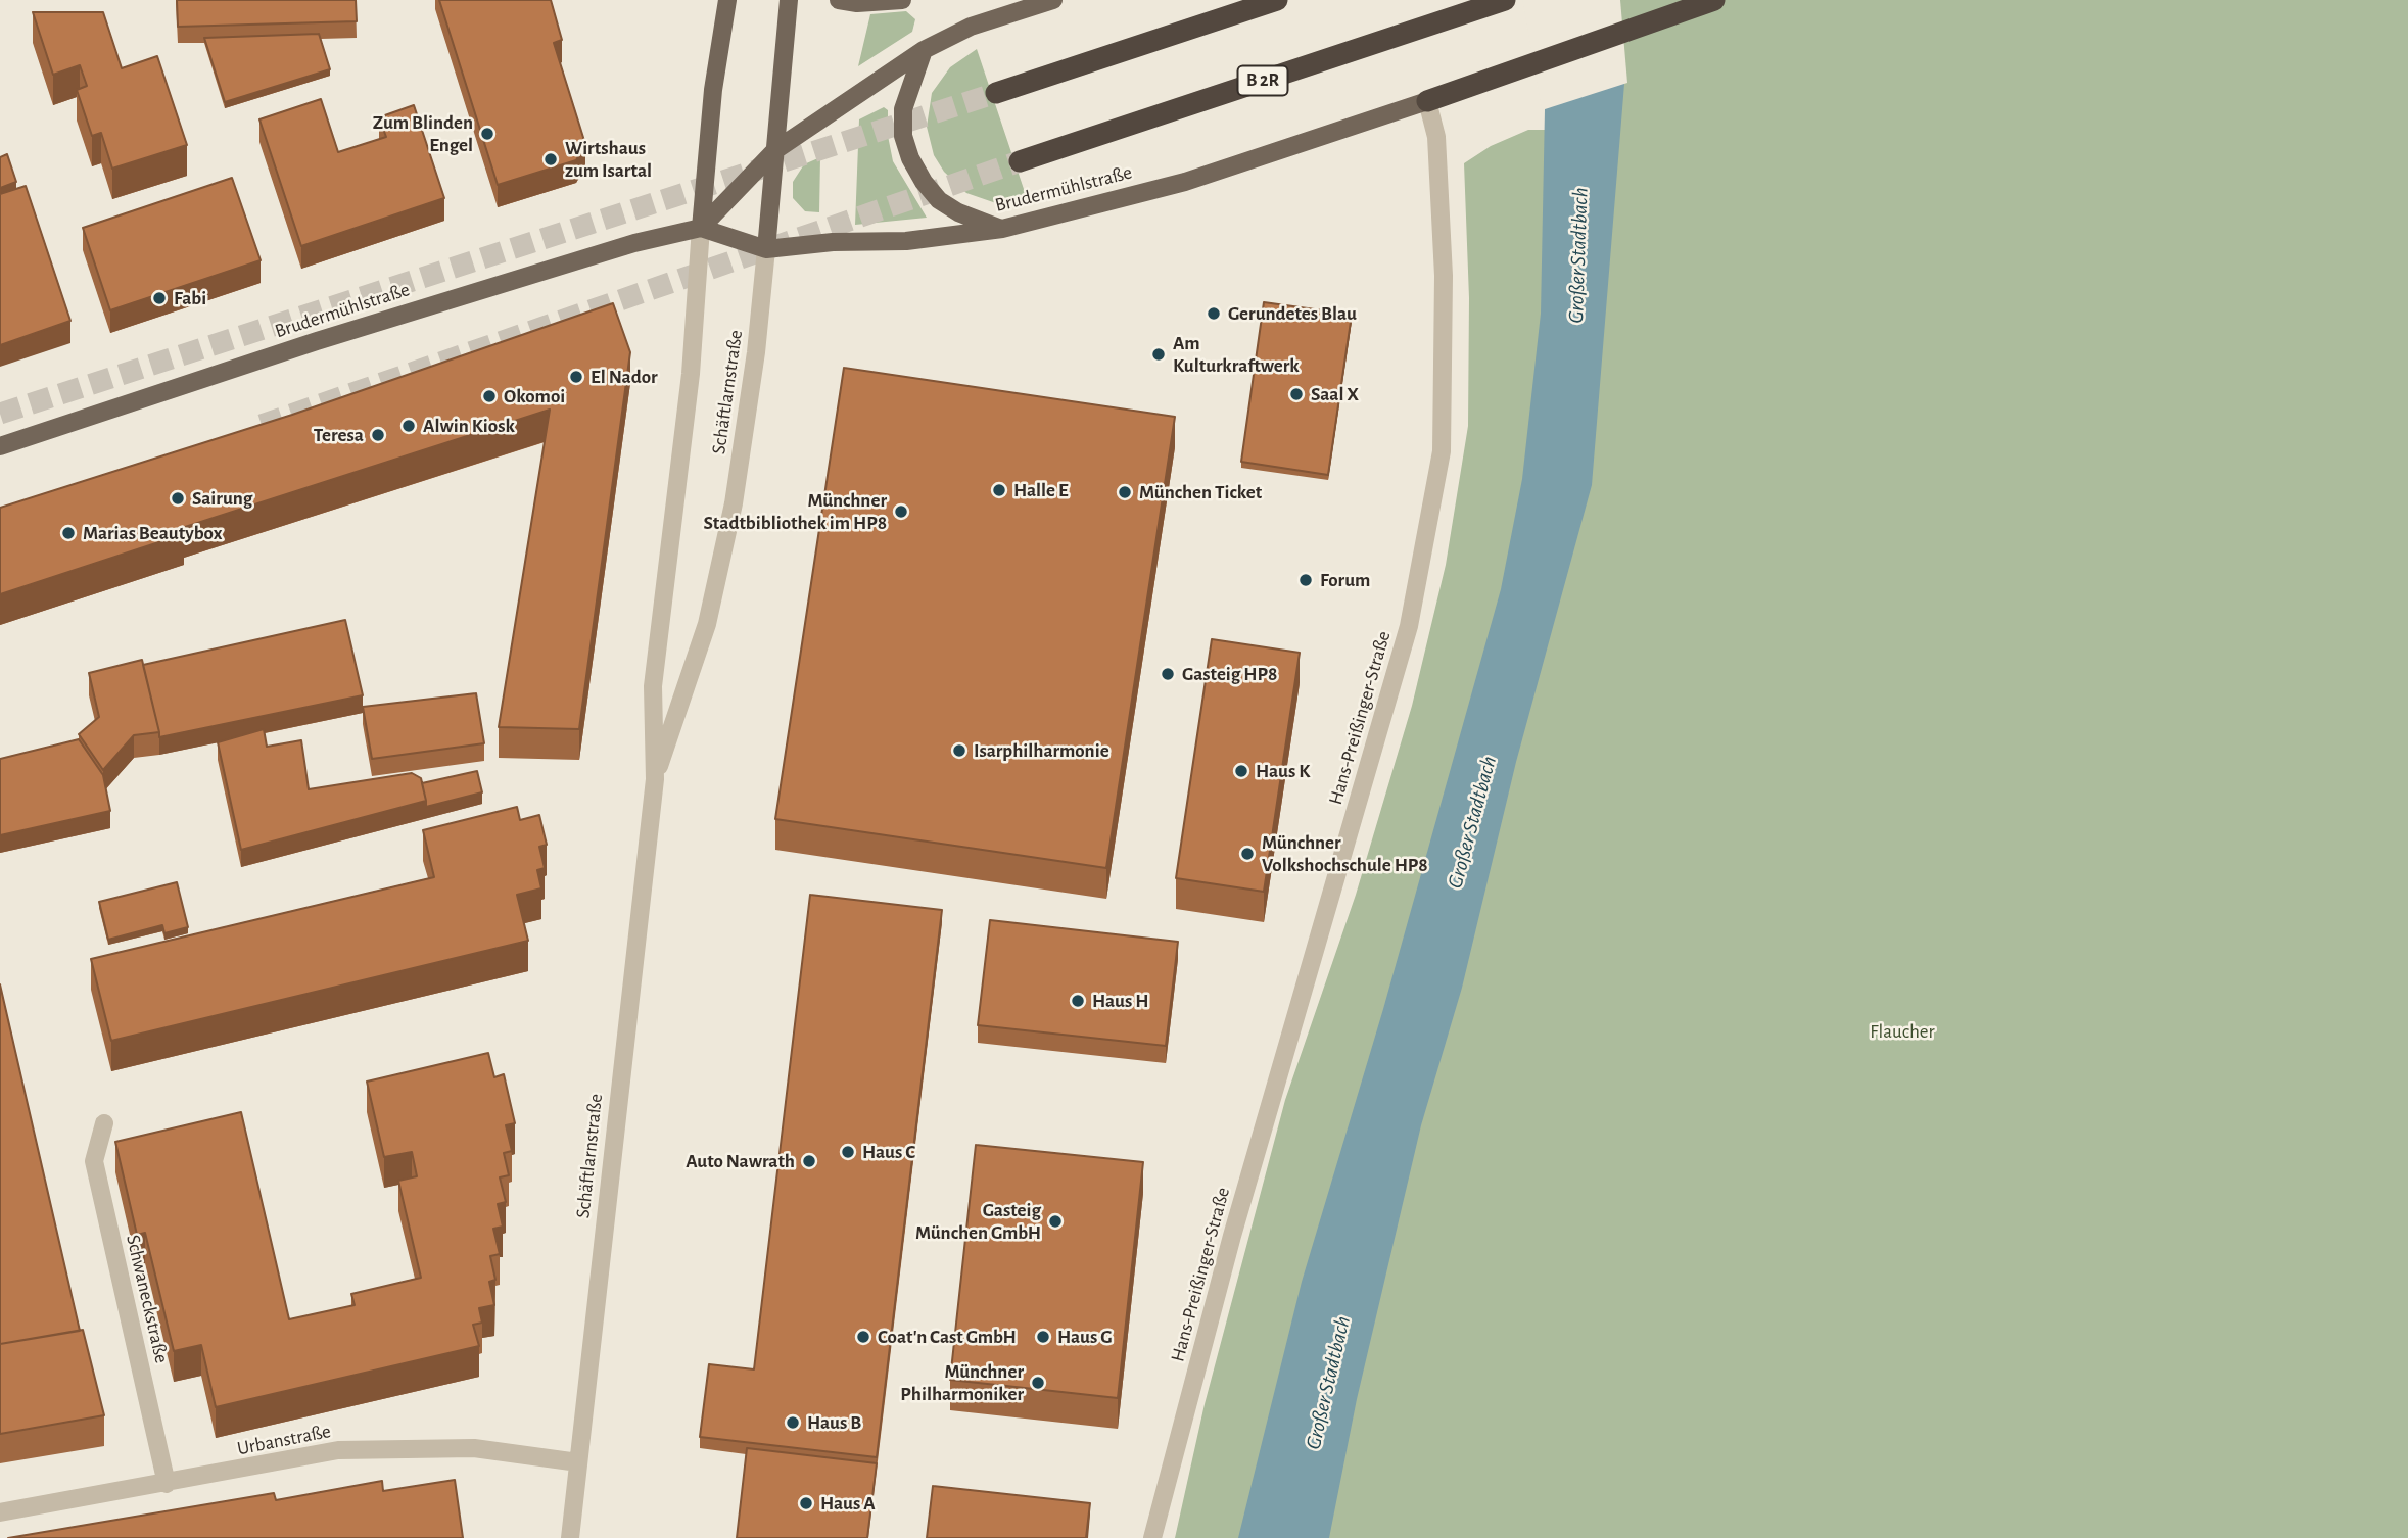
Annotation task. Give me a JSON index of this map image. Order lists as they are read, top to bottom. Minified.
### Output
{"streets":{"highway":["B 2R","Brudermühlstraße"],"main road":["Schäftlarnstraße"],"street":["Hans-Preißinger-Straße","Schwaneckstraße","Urbanstraße"]},"crossings":[["Brudermühlstraße","Schäftlarnstraße"],["Brudermühlstraße","Hans-Preißinger-Straße"],["Schäftlarnstraße","Urbanstraße"],["Schwaneckstraße","Urbanstraße"]],"water":["Großer Stadtbach"],"parks":["Flaucher"],"places":["Zum Blinden Engel","Wirtshaus zum Isartal","Fabi","Gerundetes Blau","Am Kulturkraftwerk","El Nador","Saal X","Okomoi","Alwin Kiosk","Teresa","Halle E","München Ticket","Sairung","Münchner Stadtbibliothek im HP8","Marias Beautybox","Forum","Gasteig HP8","Isarphilharmonie","Haus K","Münchner Volkshochschule HP8","Haus H","Haus C","Auto Nawrath","Gasteig München GmbH","Coat'n Cast GmbH","Haus G","Münchner Philharmoniker","Haus B","Haus A"]}
